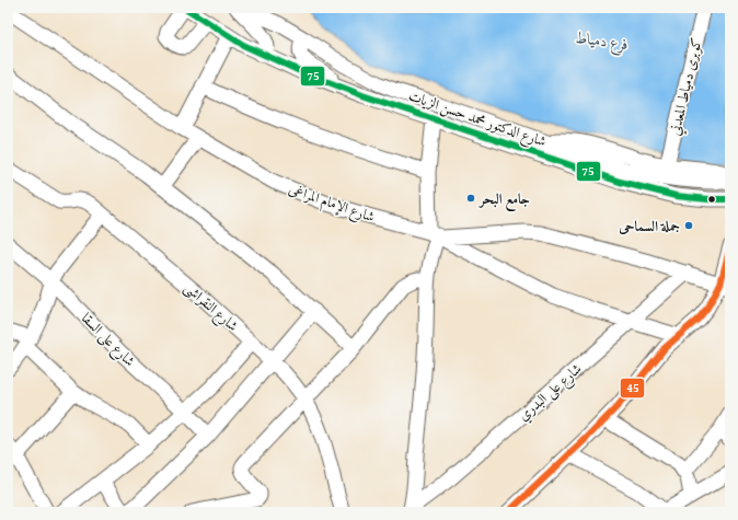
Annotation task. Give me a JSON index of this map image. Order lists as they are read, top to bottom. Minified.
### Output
{"streets":{"street":["كوبرى دمياط المعدني","شارع الدكتور محمد حسن الزيات","شارع الإمام المراغى","شارع النقراشى","شارع على السقا","شارع على البدري"]},"crossings":[["شارع الإمام المراغى","شارع على البدري"]],"water":["فرع دمياط"],"places":["جامع البحر","جملة السماحى"],"lines":["transit line 75","transit line 45"]}
